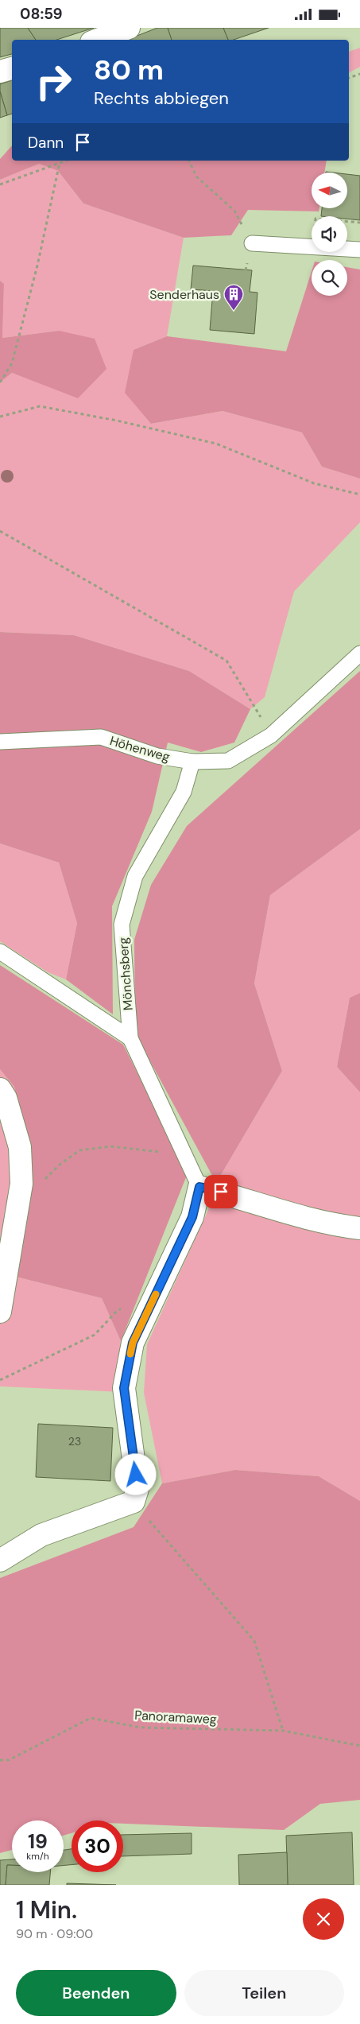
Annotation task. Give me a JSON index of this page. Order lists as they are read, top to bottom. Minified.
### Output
{"streets":{"lane":["Höhenweg","Mönchsberg"],"path":["Panoramaweg"]},"crossings":[["Höhenweg","Mönchsberg"]],"places":{"building":["Senderhaus"]},"house_numbers":["23"],"north":"left","page":{"status":"08:59","turn":["80 m","Rechts abbiegen"],"then":"Dann","speed":"19 km/h","limit":"30","heading":["1 Min.","90 m · 09:00"],"buttons":["Beenden","Teilen"]}}
